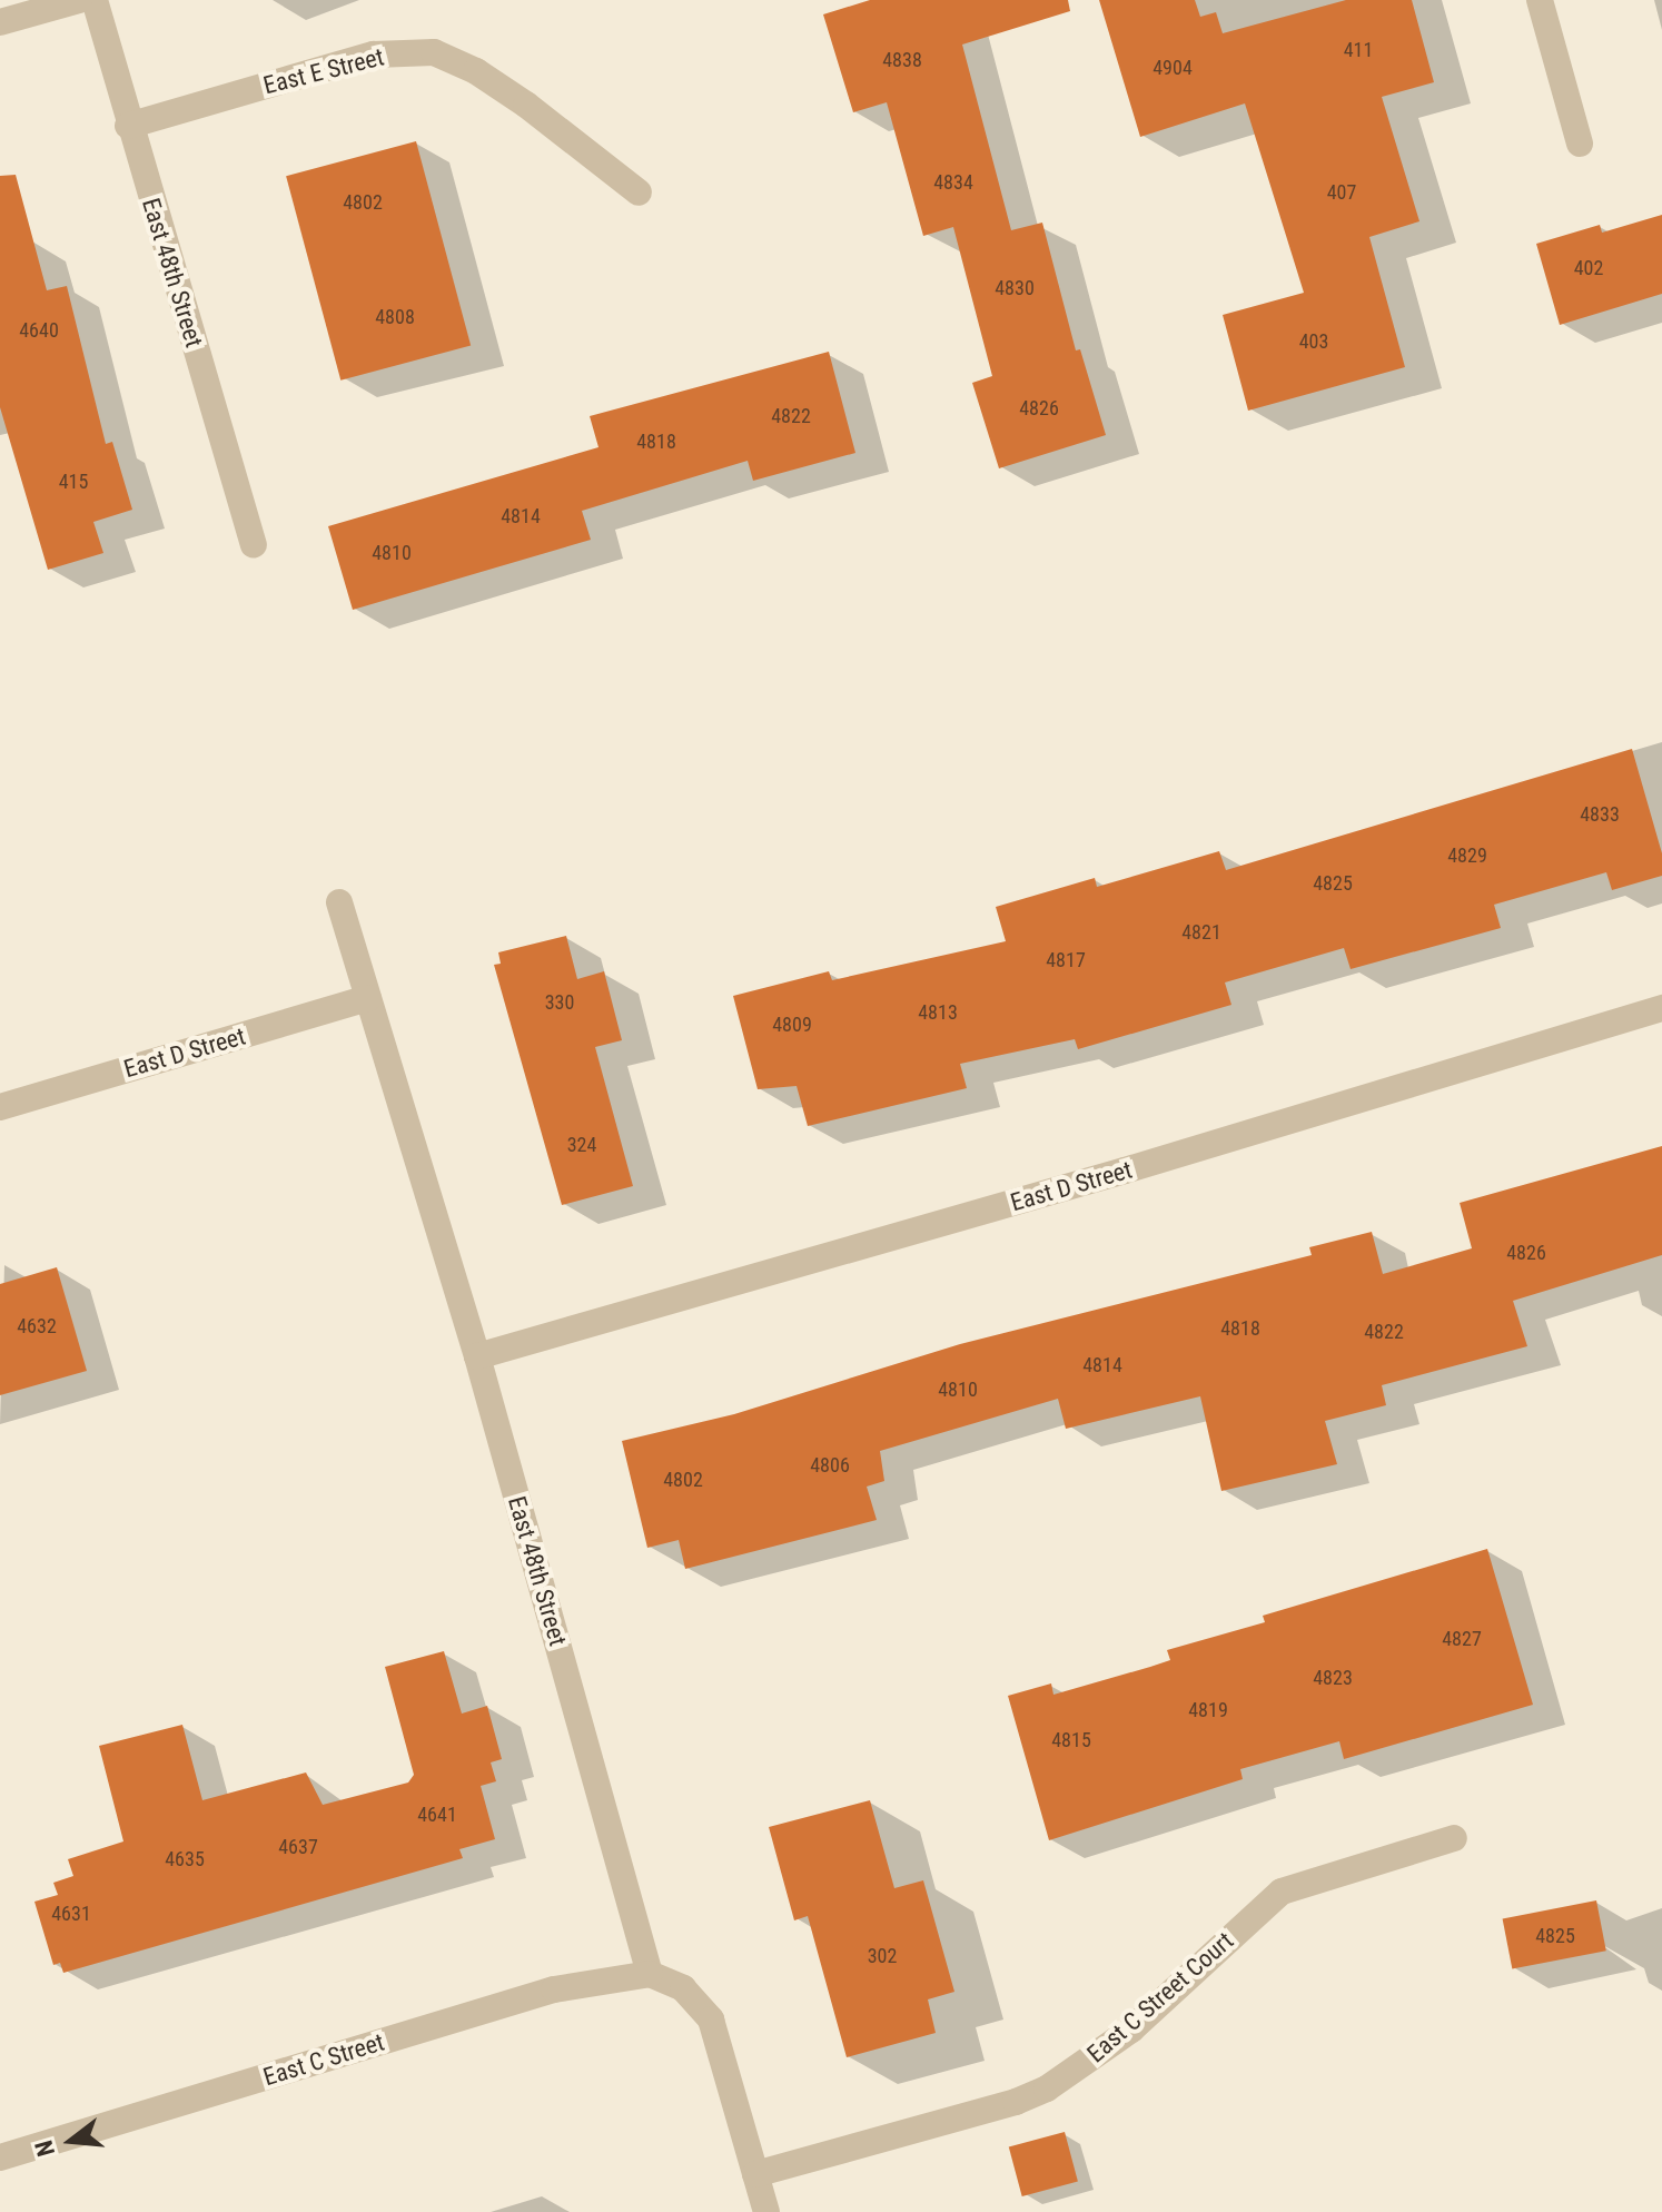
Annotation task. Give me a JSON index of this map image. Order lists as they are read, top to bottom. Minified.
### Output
{"streets":{"street":["East E Street","East 48th Street","East D Street","East C Street Court","East C Street"]},"crossings":[["East E Street","East 48th Street"],["East 48th Street","East D Street"],["East 48th Street","East C Street"]],"house_numbers":["411","4838","4904","4834","407","4802","402","4830","4808","4640","403","4826","4822","4818","415","4814","4810","4833","4829","4825","4821","4817","330","4813","4809","324","4826","4632","4818","4822","4814","4810","4806","4802","4827","4823","4819","4815","4641","4637","4635","4631","4825","302"],"north":"left"}
